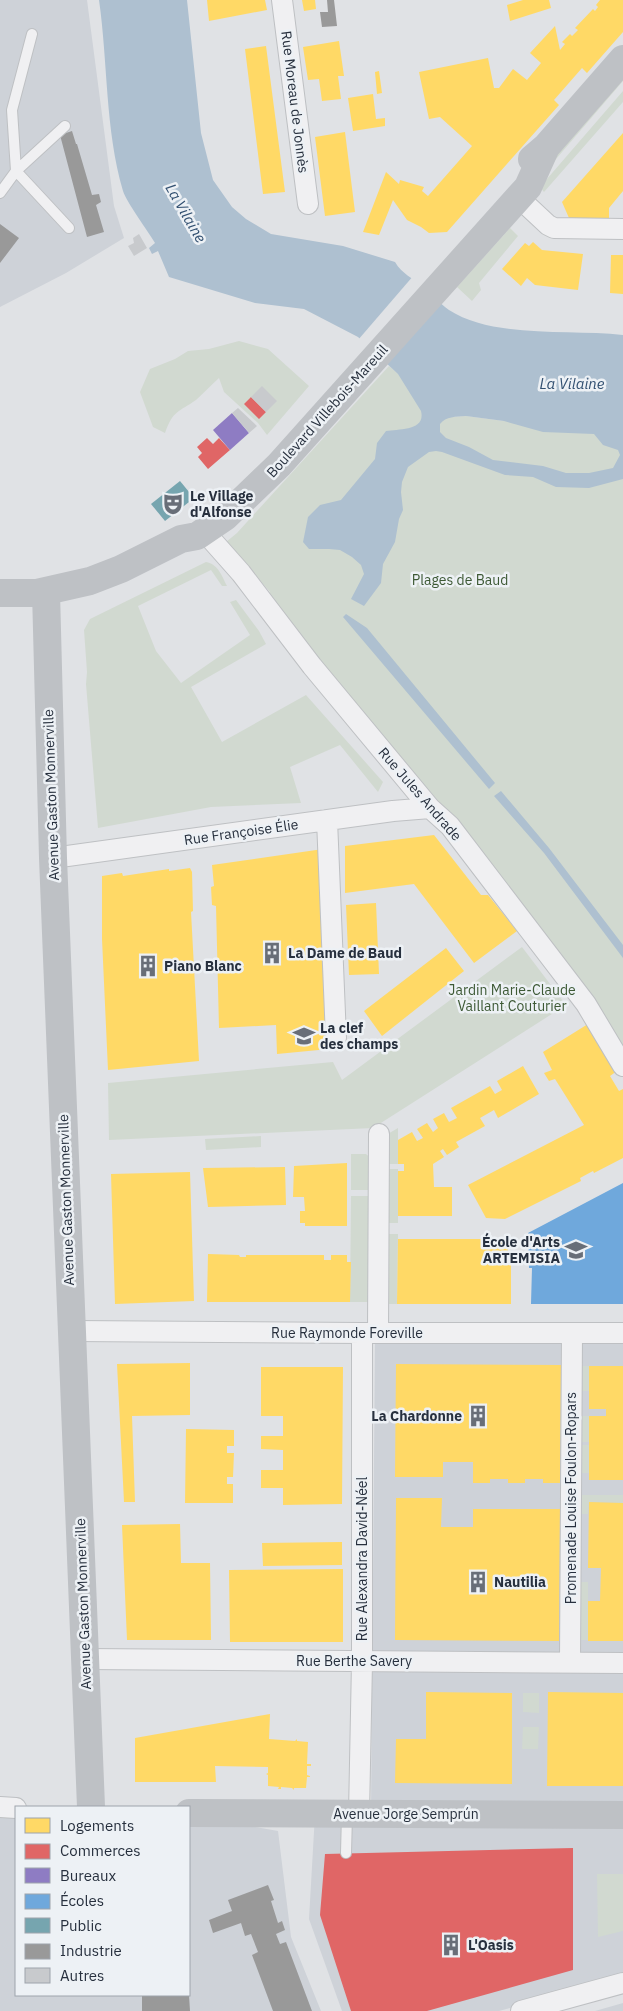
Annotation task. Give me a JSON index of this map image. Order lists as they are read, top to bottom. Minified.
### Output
{"streets":{"street":["Rue Moreau de Jonnès","Boulevard Villebois-Mareuil","Rue Jules Andrade","Avenue Gaston Monnerville","Rue Françoise Élie","Rue Raymonde Foreville","Promenade Louise Foulon-Ropars","Rue Alexandra David-Néel","Rue Berthe Savery","Avenue Jorge Semprún"]},"crossings":[["Boulevard Villebois-Mareuil","Rue Jules Andrade"],["Rue Jules Andrade","Rue Françoise Élie"],["Avenue Gaston Monnerville","Rue Françoise Élie"],["Avenue Gaston Monnerville","Rue Raymonde Foreville"],["Avenue Gaston Monnerville","Rue Berthe Savery"],["Rue Raymonde Foreville","Promenade Louise Foulon-Ropars"],["Rue Raymonde Foreville","Rue Alexandra David-Néel"],["Promenade Louise Foulon-Ropars","Rue Berthe Savery"],["Rue Alexandra David-Néel","Rue Berthe Savery"],["Rue Alexandra David-Néel","Avenue Jorge Semprún"]],"water":["La Vilaine"],"parks":["Plages de Baud","Jardin Marie-Claude Vaillant Couturier"],"places":{"theatre":["Le Village d'Alfonse"],"building":["La Dame de Baud","Piano Blanc","La Chardonne","Nautilia","L'Oasis"],"school or university":["La clef des champs","École d'Arts ARTEMISIA"]},"legend":["Logements","Commerces","Bureaux","Écoles","Public","Industrie","Autres"]}
